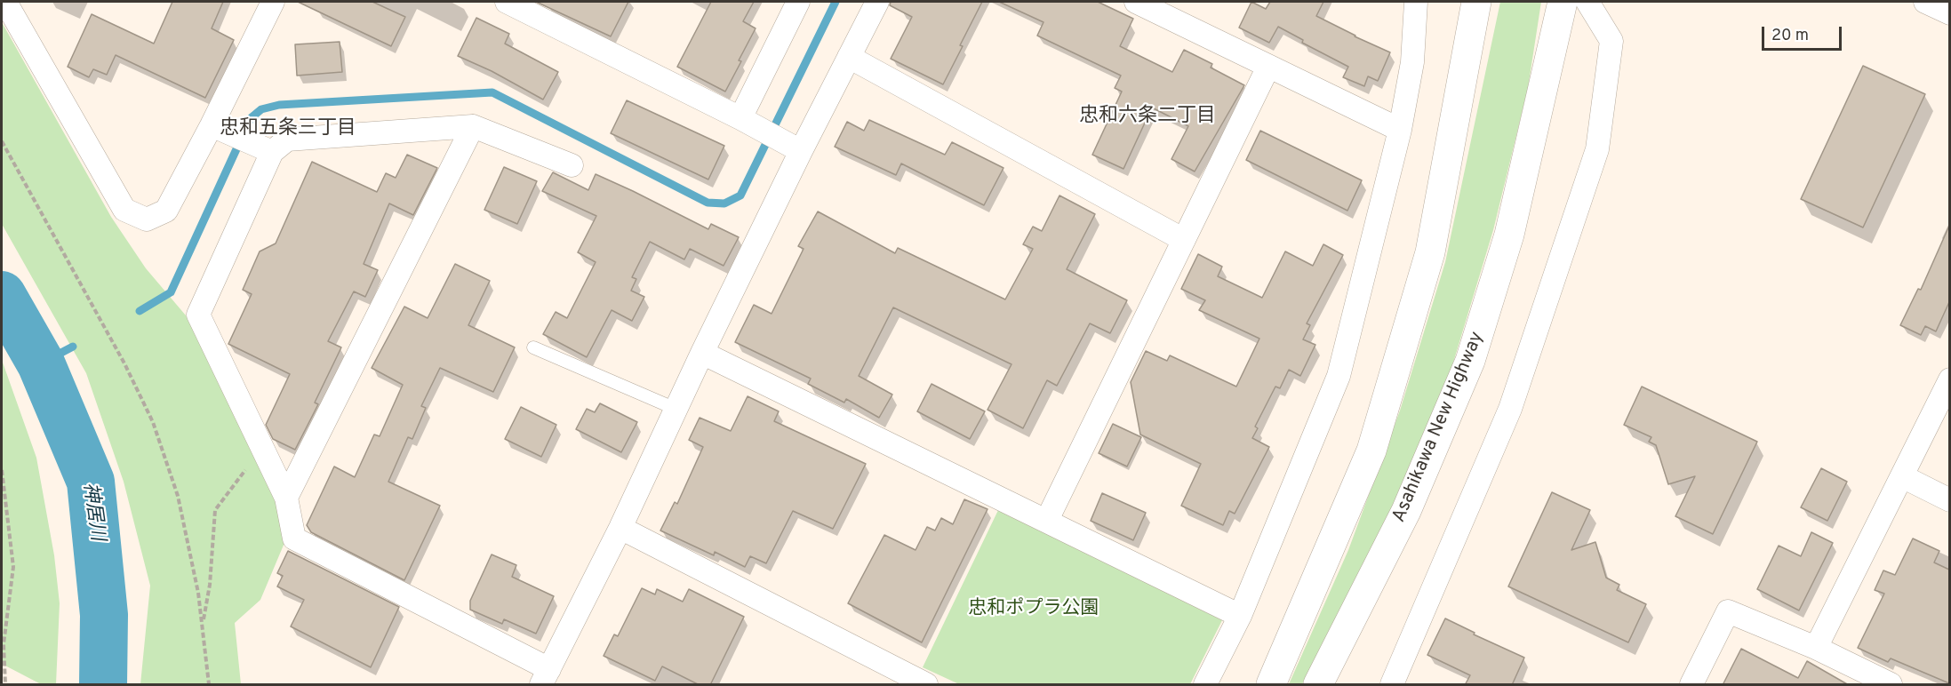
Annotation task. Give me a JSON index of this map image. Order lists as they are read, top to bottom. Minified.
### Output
{"streets":{"highway":["Asahikawa New Highway"]},"districts":["忠和六条二丁目","忠和五条三丁目"],"water":["神居川"],"parks":["忠和ポプラ公園"],"scale_bar":"20 m"}
